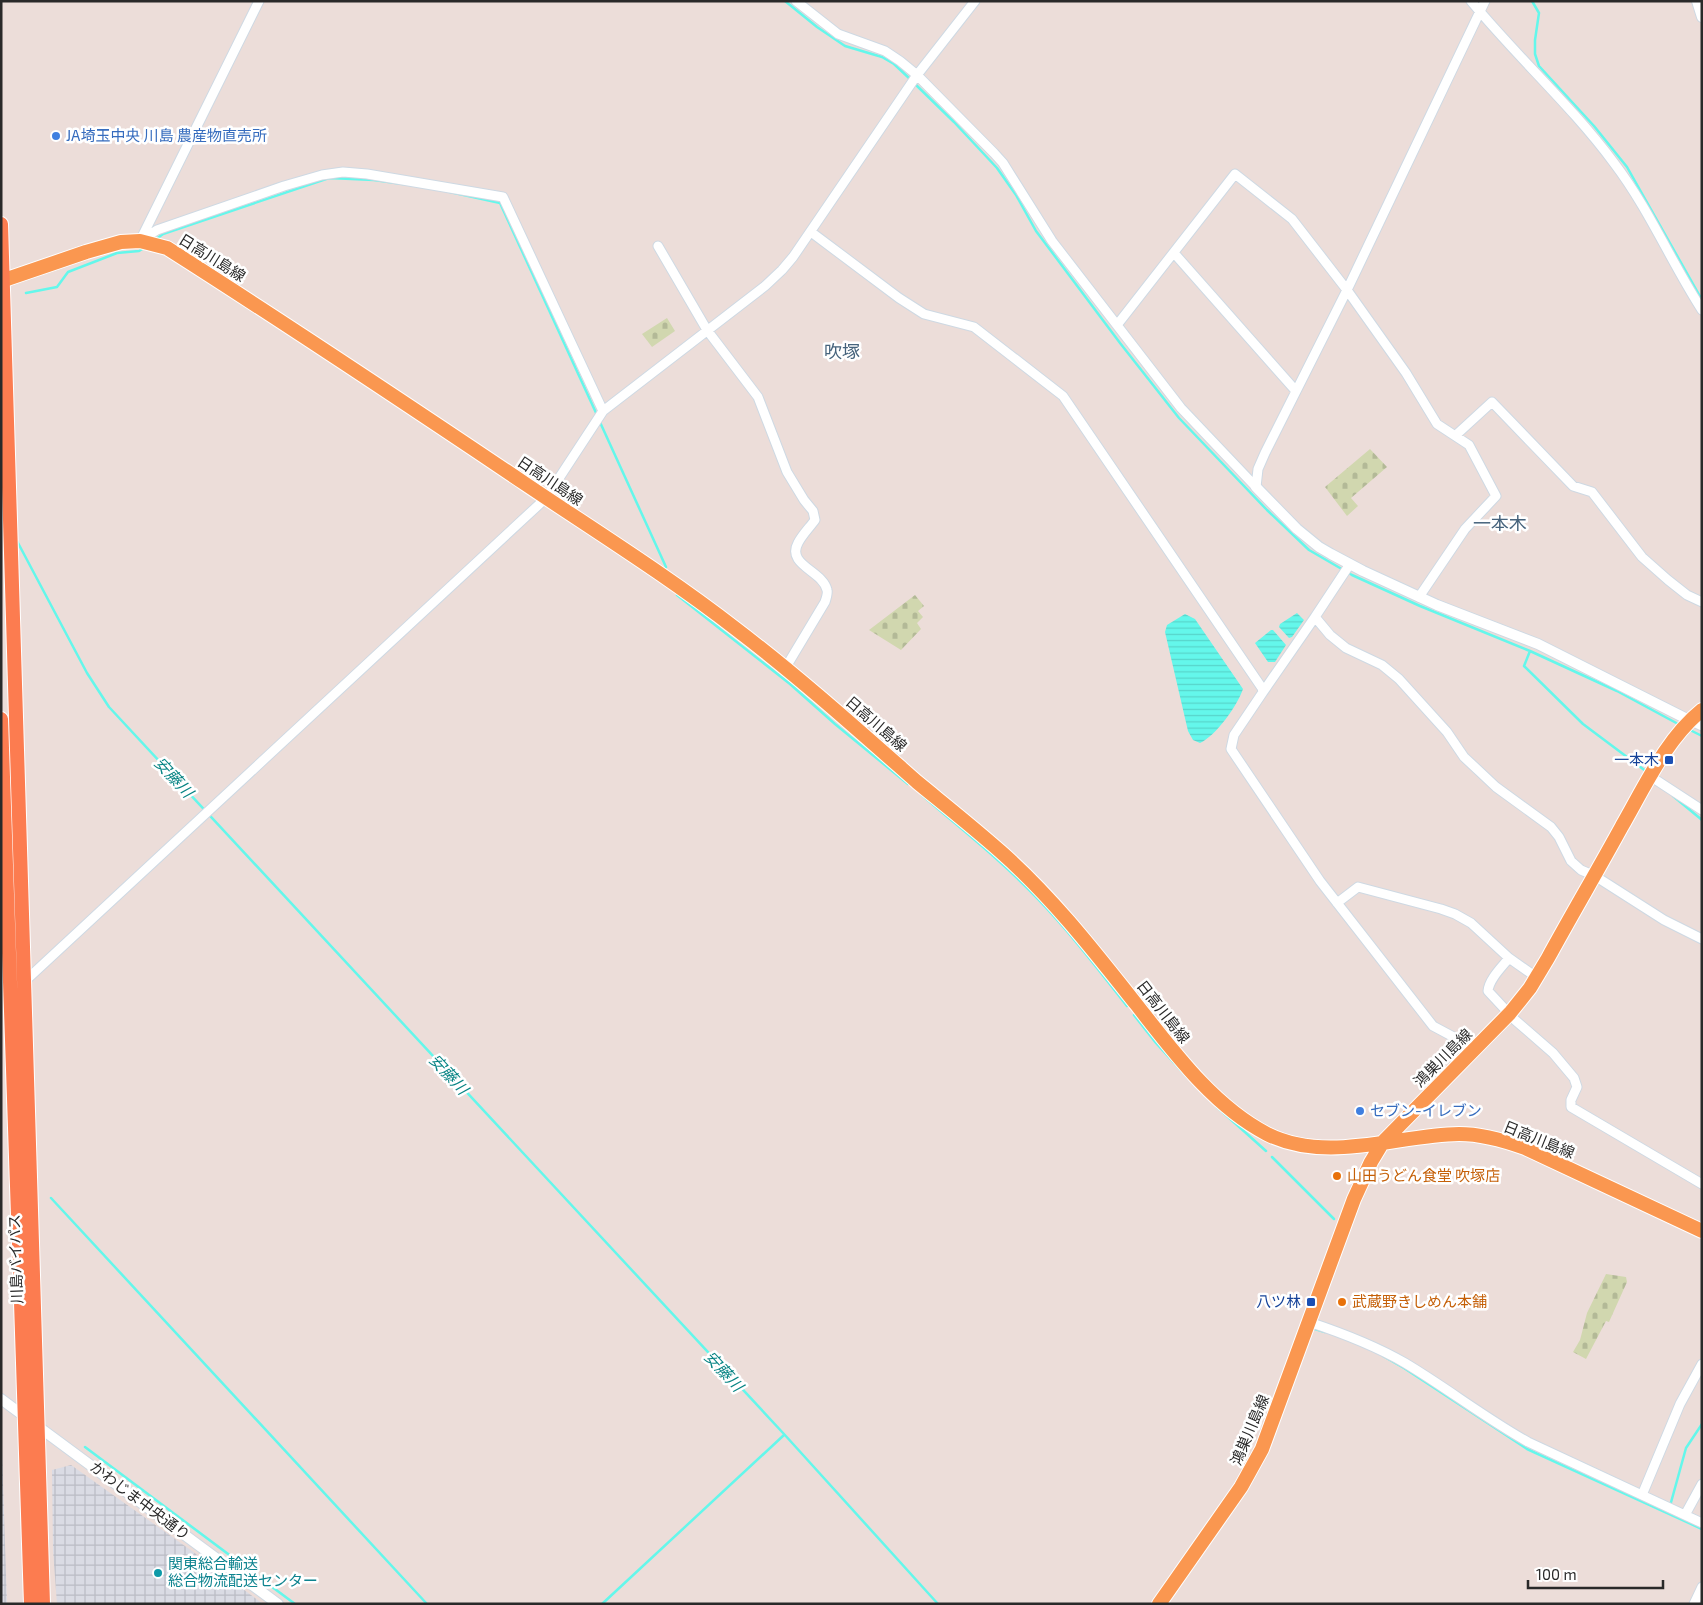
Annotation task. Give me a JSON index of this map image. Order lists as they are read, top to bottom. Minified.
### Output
{"streets":{"highway":["川島バイパス"],"main road":["日高川島線","鴻巣川島線"],"street":["かわじま中央通り"]},"crossings":[["日高川島線","鴻巣川島線"],["日高川島線","川島バイパス"],["川島バイパス","かわじま中央通り"]],"districts":["吹塚","一本木"],"water":["安藤川"],"places":{"other":["JA埼玉中央 川島 農産物直売所","セブン-イレブン","山田うどん食堂 吹塚店","武蔵野きしめん本舗","関東総合輸送 総合物流配送センター"],"transit":["一本木","八ツ林"]},"scale_bar":"100 m"}
